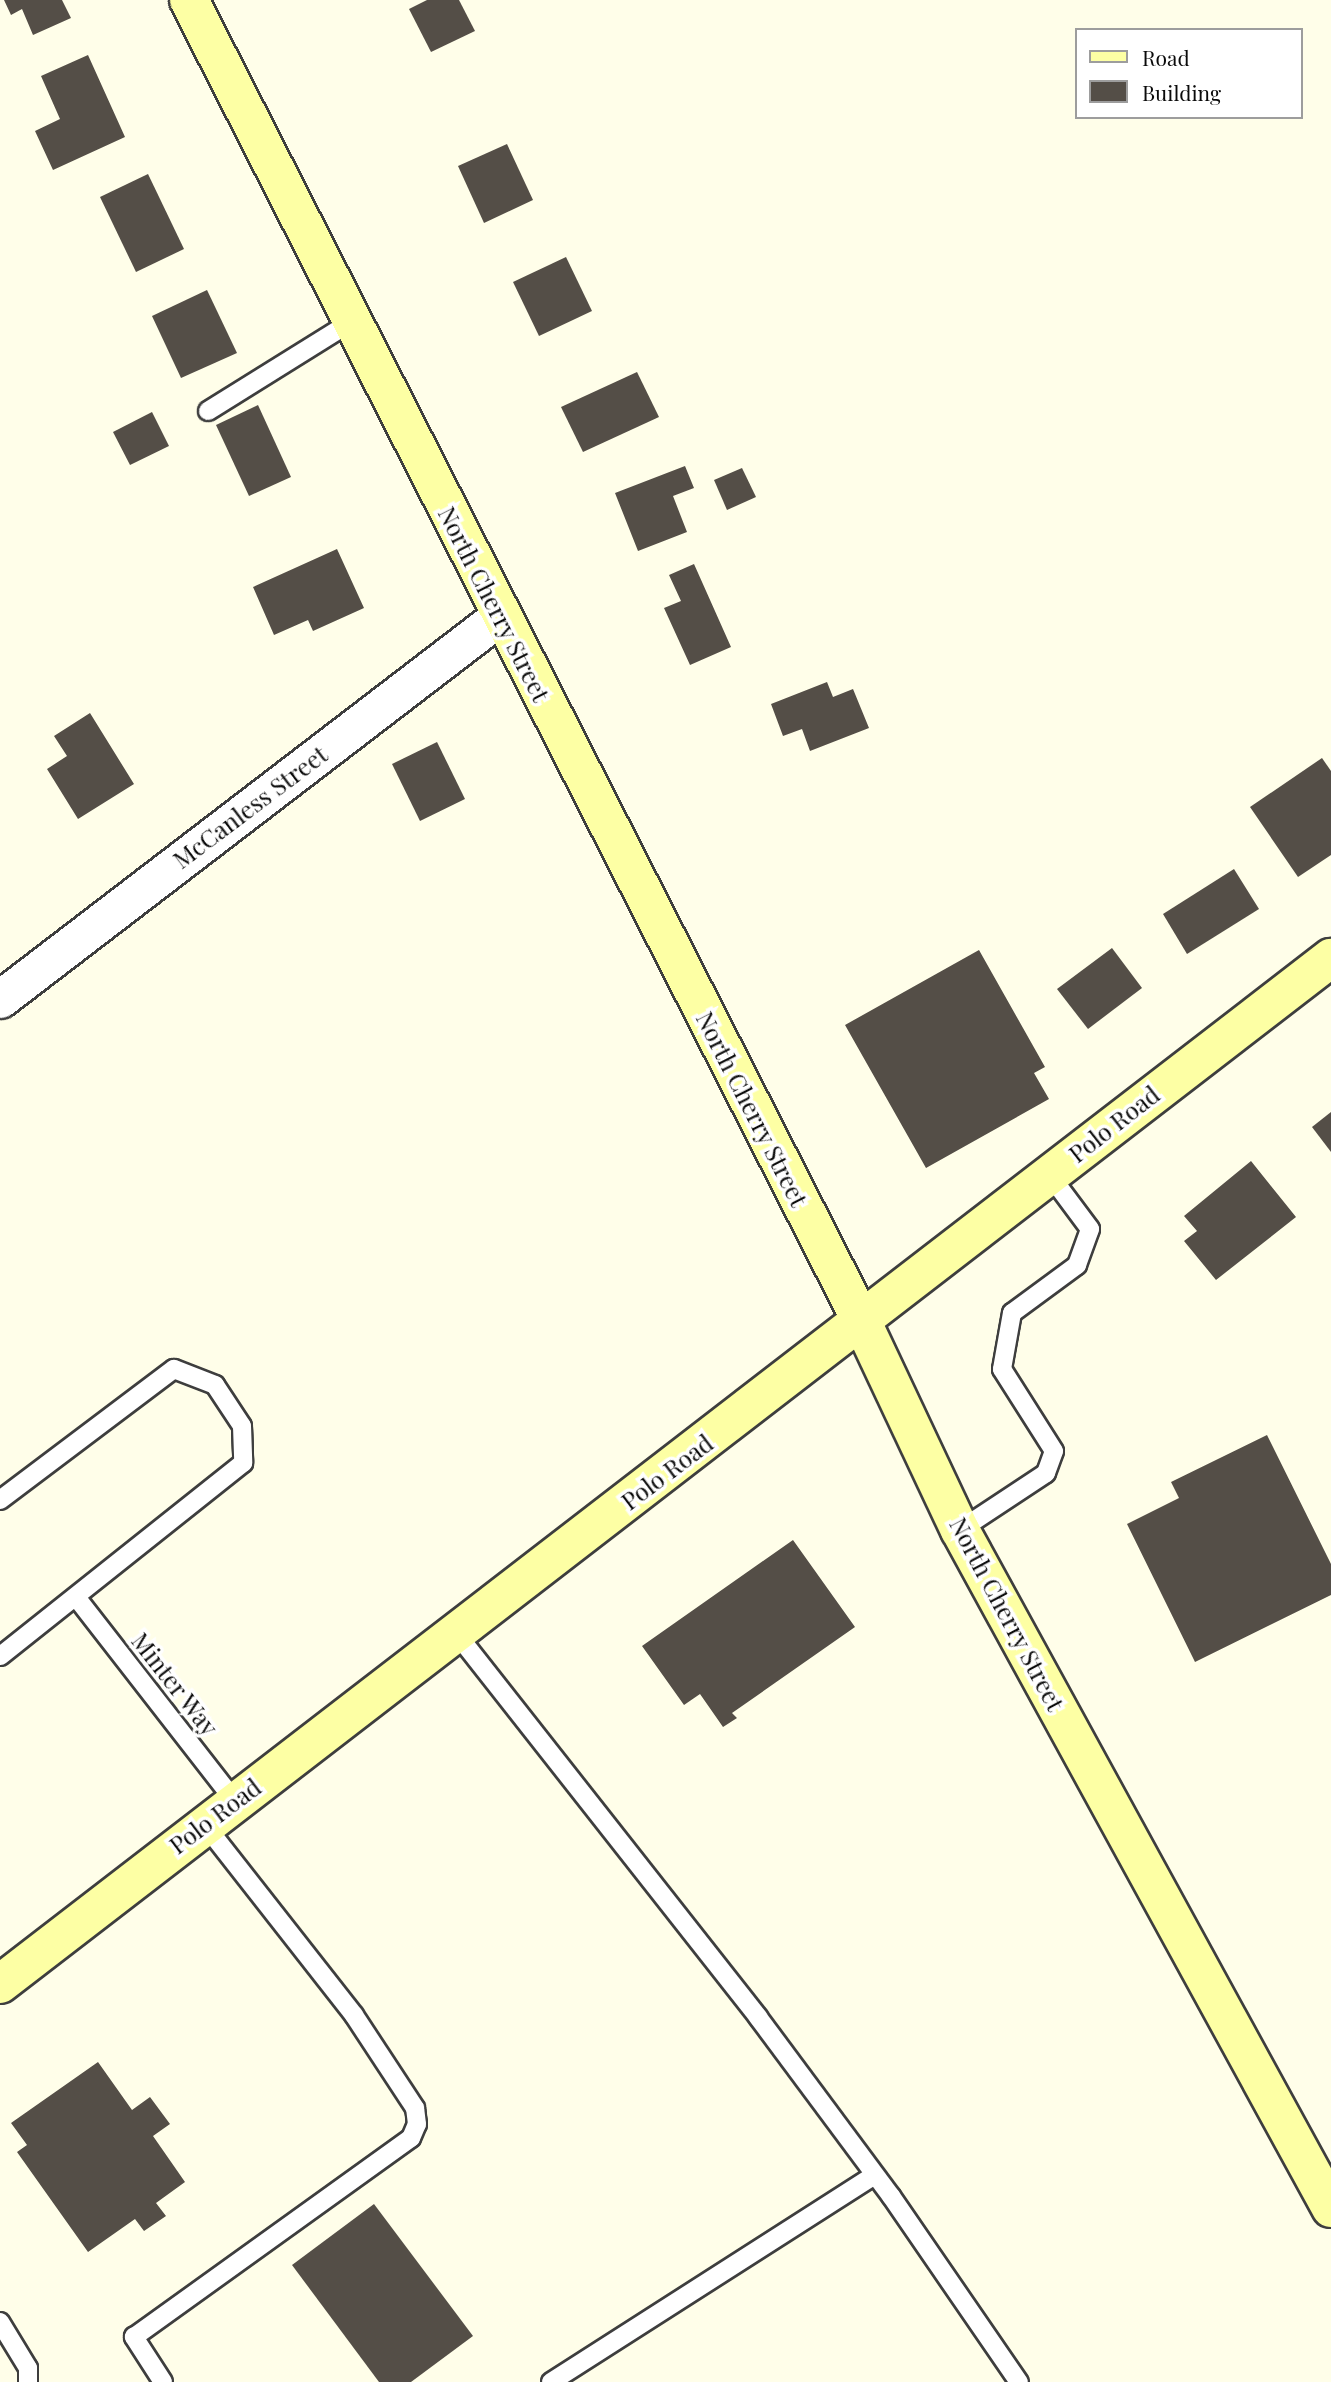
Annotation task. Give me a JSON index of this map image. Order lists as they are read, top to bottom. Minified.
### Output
{"streets":{"main road":["North Cherry Street","Polo Road"],"street":["McCanless Street"],"lane":["Minter Way"]},"crossings":[["North Cherry Street","McCanless Street"],["North Cherry Street","Polo Road"],["Polo Road","Minter Way"]],"legend":["Road","Building"]}
